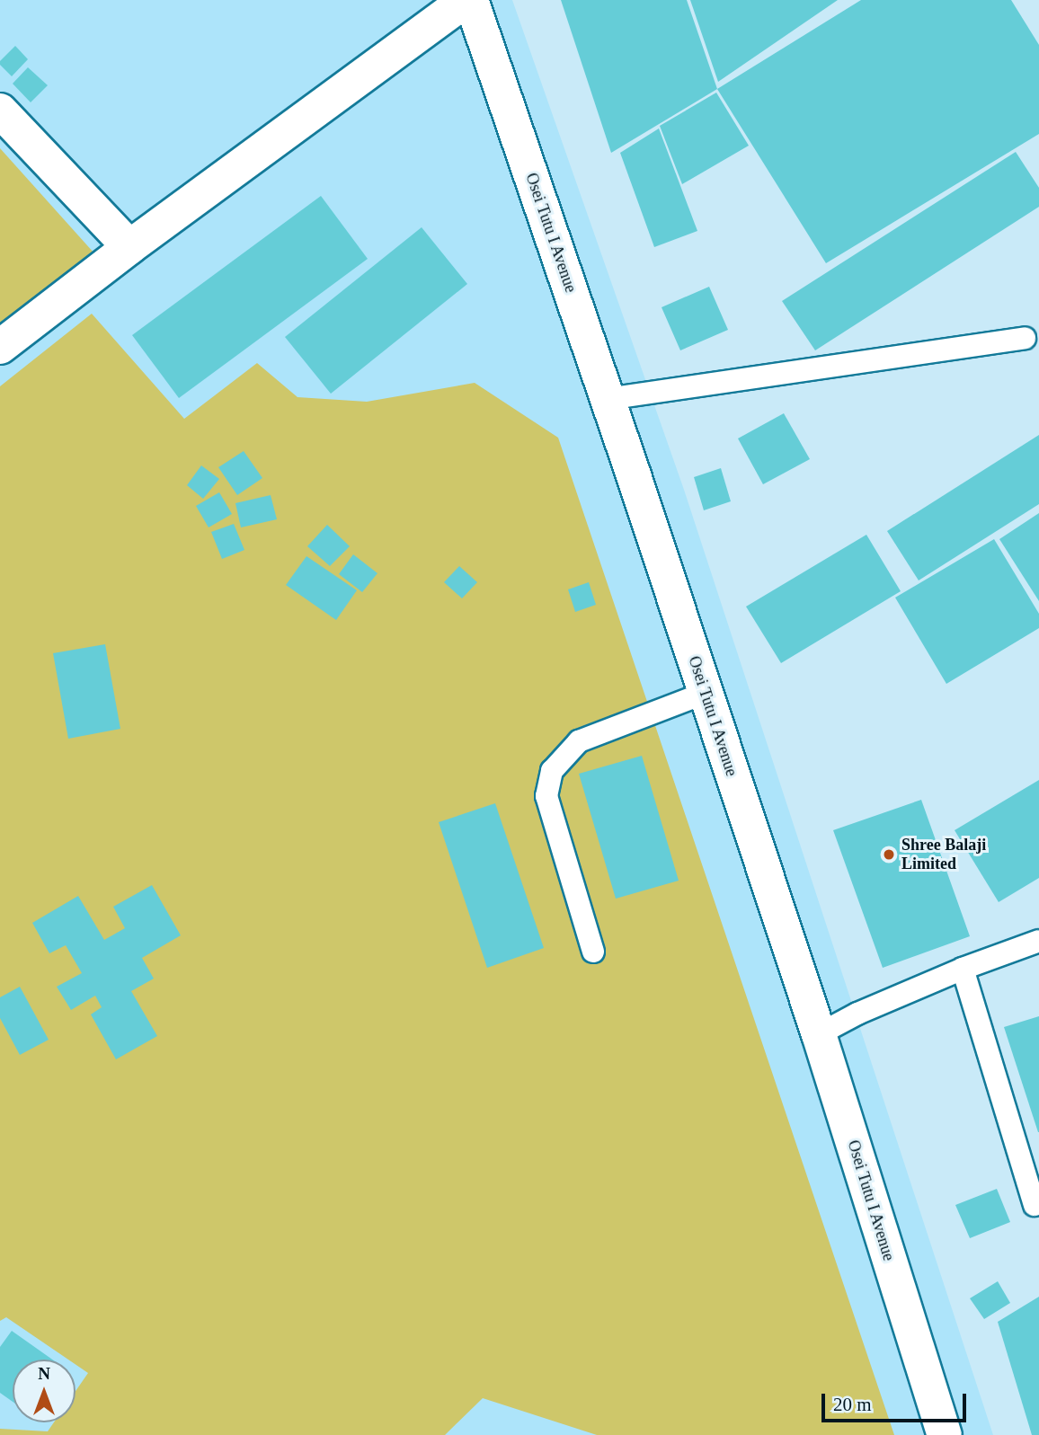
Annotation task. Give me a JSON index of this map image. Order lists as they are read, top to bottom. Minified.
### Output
{"streets":{"street":["Osei Tutu I Avenue"]},"places":["Shree Balaji Limited"],"scale_bar":"20 m","north":"top"}
